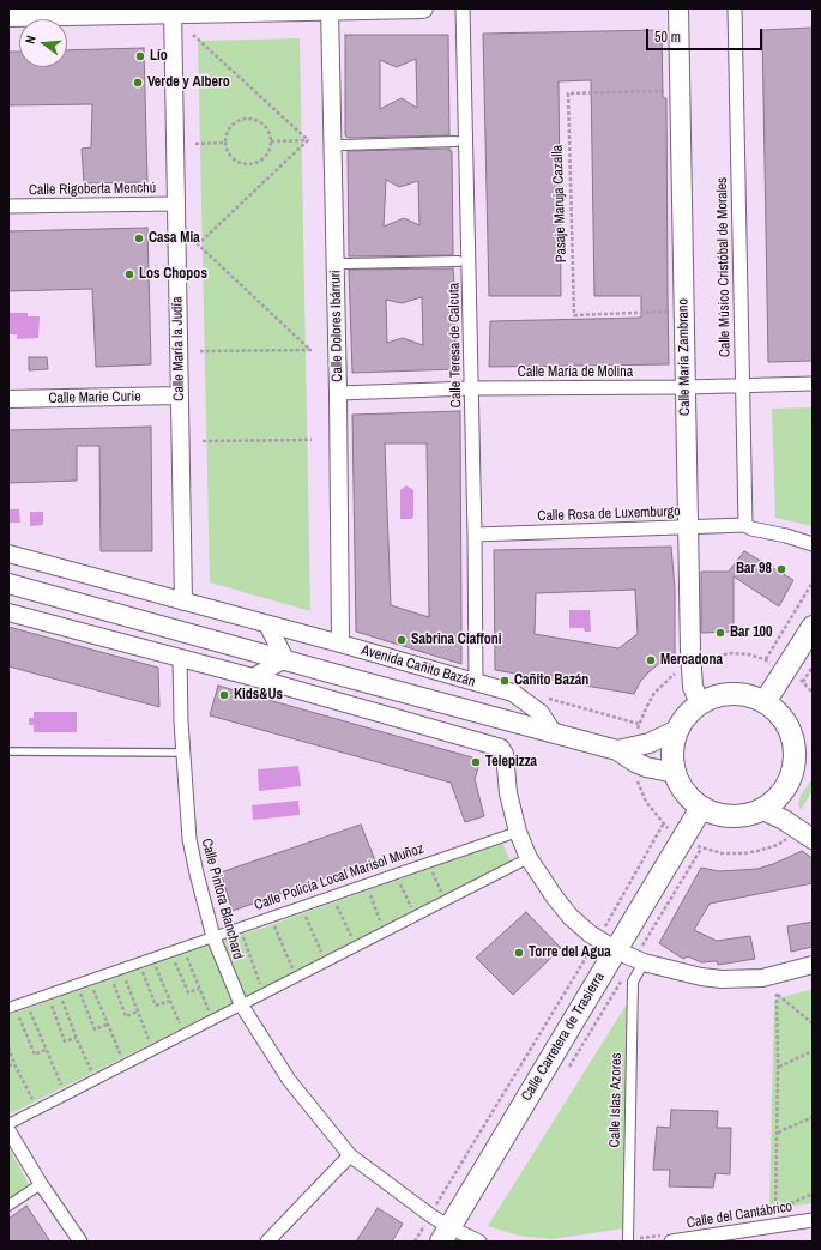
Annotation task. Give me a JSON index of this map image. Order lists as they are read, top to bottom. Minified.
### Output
{"streets":{"main road":["Calle María Zambrano","Avenida Cañito Bazán","Calle Carretera de Trasierra"],"street":["Calle Rigoberta Menchú","Calle Músico Cristóbal de Morales","Calle Dolores Ibárruri","Calle Teresa de Calcuta","Calle María la Judía","Calle María de Molina","Calle Marie Curie","Calle Rosa de Luxemburgo","Calle Policía Local Marisol Muñoz","Calle Pintora Blanchard","Calle Islas Azores","Calle del Cantábrico"],"path":["Pasaje Maruja Cazalla"]},"crossings":[["Calle Rigoberta Menchú","Calle María la Judía"],["Calle Músico Cristóbal de Morales","Calle María de Molina"],["Calle Músico Cristóbal de Morales","Calle Rosa de Luxemburgo"],["Calle Dolores Ibárruri","Calle María de Molina"],["Calle Dolores Ibárruri","Avenida Cañito Bazán"],["Calle Teresa de Calcuta","Calle María de Molina"],["Calle Teresa de Calcuta","Calle Rosa de Luxemburgo"],["Calle Teresa de Calcuta","Avenida Cañito Bazán"],["Calle María la Judía","Calle Marie Curie"],["Calle María la Judía","Avenida Cañito Bazán"],["Calle María Zambrano","Calle María de Molina"],["Calle María Zambrano","Calle Rosa de Luxemburgo"],["Calle María Zambrano","Avenida Cañito Bazán"],["Calle María Zambrano","Calle Carretera de Trasierra"],["Avenida Cañito Bazán","Calle Carretera de Trasierra"],["Calle Policía Local Marisol Muñoz","Calle Pintora Blanchard"],["Calle Pintora Blanchard","Calle Carretera de Trasierra"]],"places":["Lío","Verde y Albero","Casa Mia","Los Chopos","Bar 98","Bar 100","Sabrina Ciaffoni","Mercadona","Cañito Bazán","Kids&Us","Telepizza","Torre del Agua"],"scale_bar":"50 m","north":"left"}
